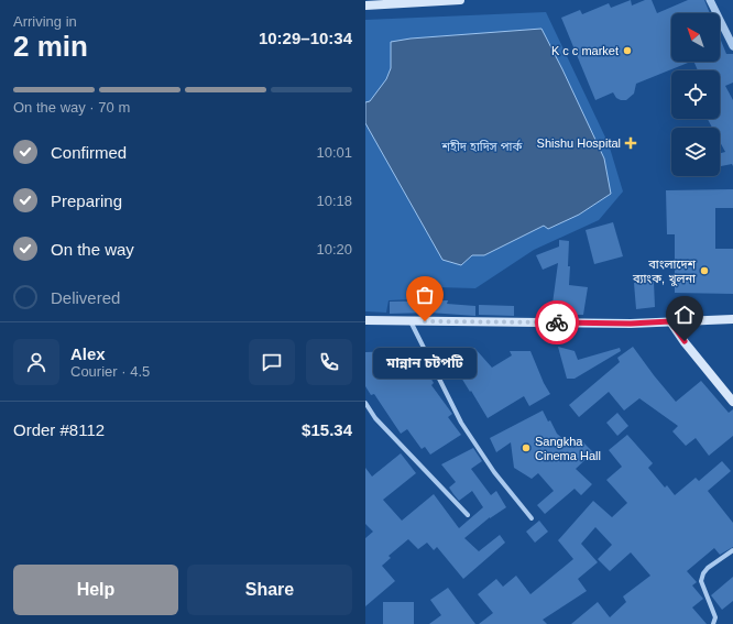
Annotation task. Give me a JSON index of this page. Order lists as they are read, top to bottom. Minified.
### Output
{"parks":["শহীদ হাদিস পার্ক"],"places":{"other":["K c c market","বাংলাদেশ ব্যাংক, খুলনা","মান্নান চটপটি","Sangkha Cinema Hall"],"health":["Shishu Hospital"]},"north":"top left","page":{"heading":["2 min","Arriving in","10:29–10:34"],"panel":["Alex","Courier · 4.5","Order #8112","$15.34"],"bar":"On the way · 70 m","list":[["Confirmed","10:01"],["Preparing","10:18"],["On the way","10:20"],"Delivered"],"bubble":"মান্নান চটপটি","buttons":["Help","Share"]}}
